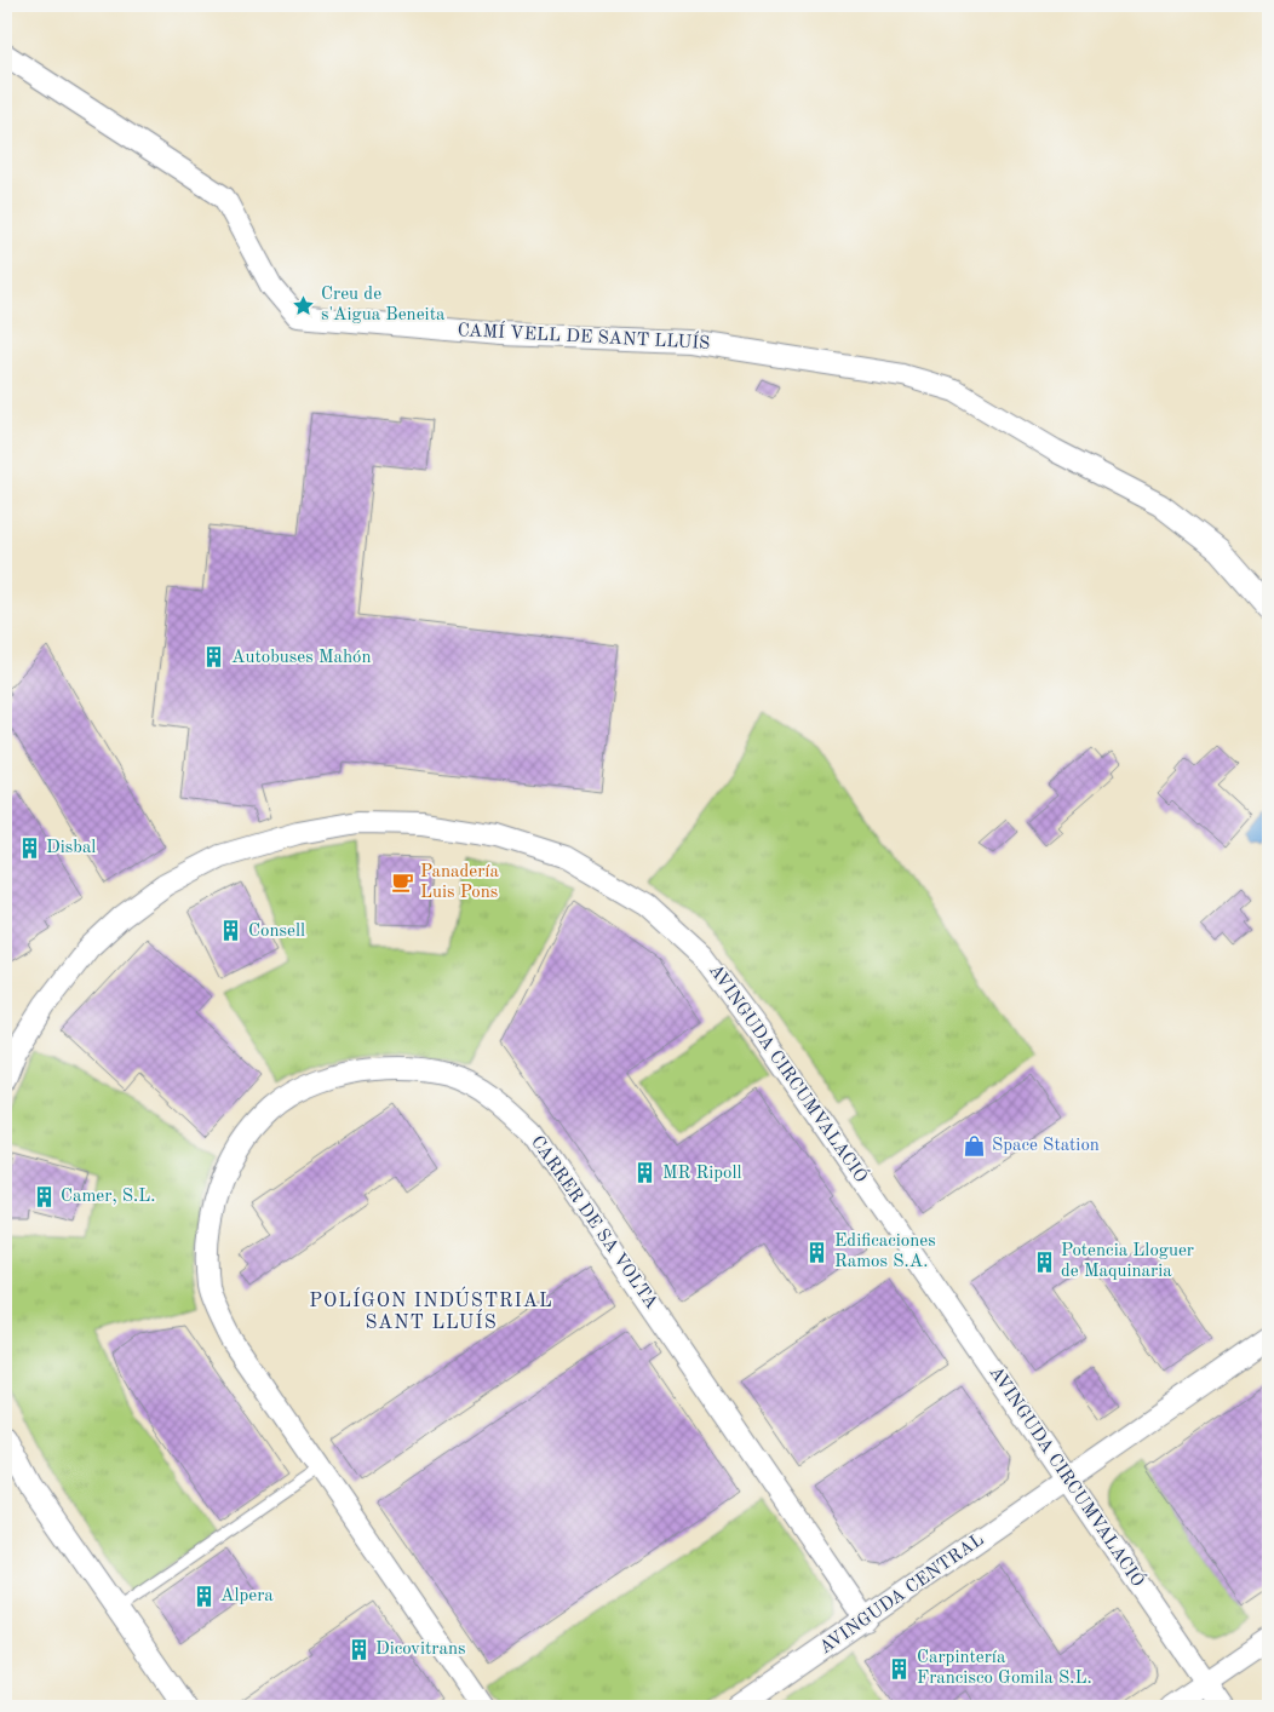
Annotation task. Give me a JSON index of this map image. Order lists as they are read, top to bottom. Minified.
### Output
{"streets":{"street":["CAMÍ VELL DE SANT LLUÍS","AVINGUDA CIRCUMVALACIÓ","CARRER DE SA VOLTA","AVINGUDA CENTRAL"]},"crossings":[["AVINGUDA CIRCUMVALACIÓ","AVINGUDA CENTRAL"],["CARRER DE SA VOLTA","AVINGUDA CENTRAL"]],"districts":["POLÍGON INDÚSTRIAL SANT LLUÍS"],"places":{"place":["Creu de s'Aigua Beneita"],"building":["Autobuses Mahón","Disbal","Consell","MR Ripoll","Camer, S.L.","Edificaciones Ramos S.A.","Potencia Lloguer de Maquinaria","Alpera","Dicovitrans","Carpintería Francisco Gomila S.L."],"cafe":["Panadería Luis Pons"],"shop":["Space Station"]}}
